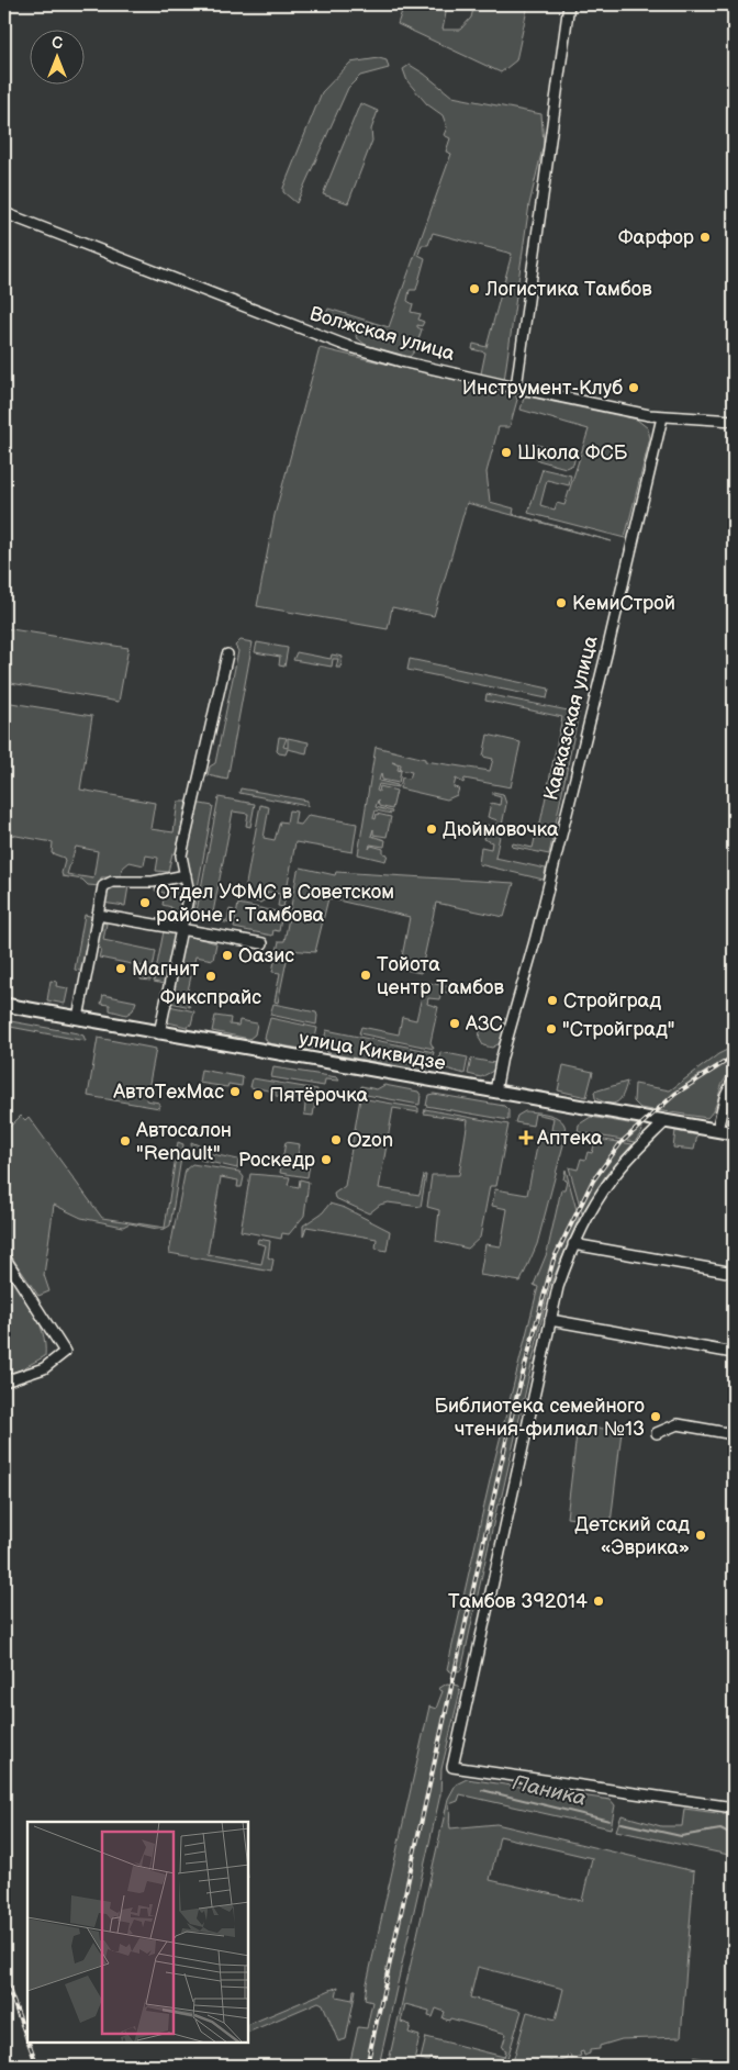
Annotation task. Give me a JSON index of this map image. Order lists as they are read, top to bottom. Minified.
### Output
{"streets":{"main road":["улица Киквидзе"],"street":["Волжская улица","Кавказская улица"]},"crossings":[["Волжская улица","Кавказская улица"],["Кавказская улица","улица Киквидзе"]],"water":["Паника"],"places":{"other":["Фарфор","Логистика Тамбов","Инструмент-Клуб","Школа ФСБ","КемиСтрой","Дюймовочка","Отдел УФМС в Советском районе г. Тамбова","Оазис","Магнит","Тойота центр Тамбов","Фикспрайс","Стройград","АЗС","\"Стройград\"","АвтоТехМас","Пятёрочка","Ozon","Автосалон \"Renault\"","Роскедр","Библиотека семейного чтения-филиал №13","Детский сад «Эврика»","Тамбов 392014"],"health":["Аптека"]},"north":"top"}
